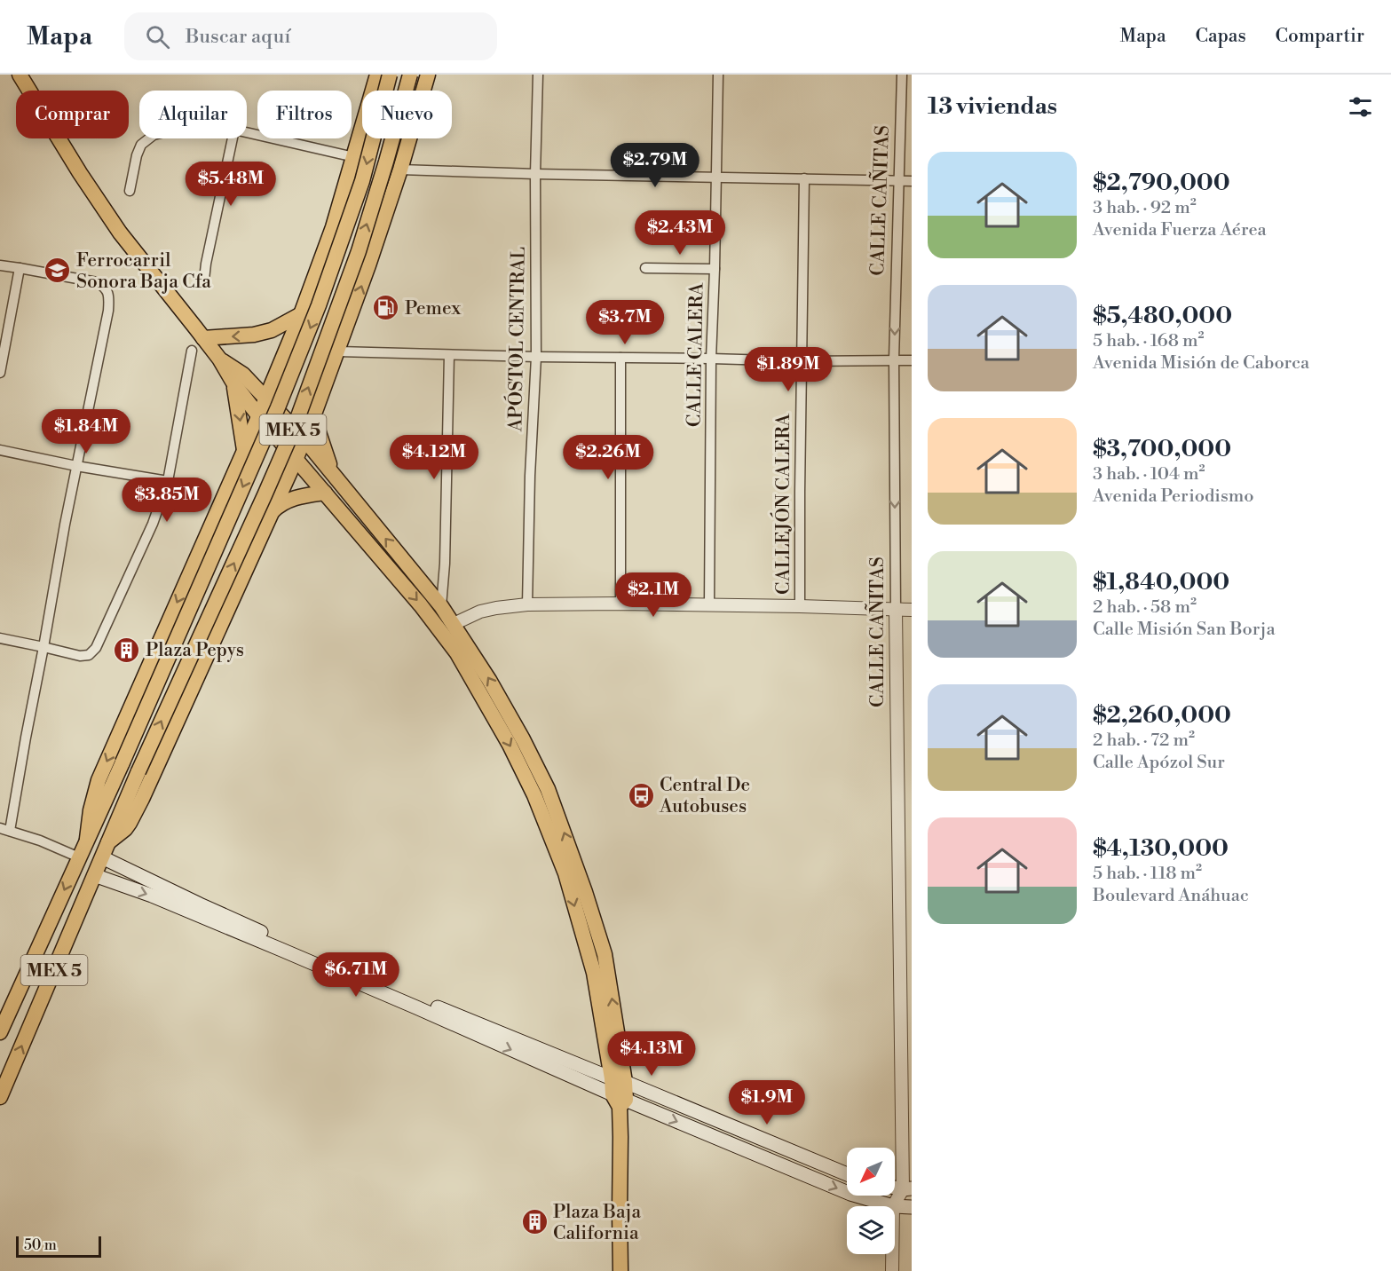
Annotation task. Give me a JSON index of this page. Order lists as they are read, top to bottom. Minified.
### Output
{"streets":{"main road":["MEX 5"],"street":["CALLE CAÑITAS","APÓSTOL CENTRAL","CALLE CALERA","CALLEJÓN CALERA"]},"one_way":["CALLE CAÑITAS"],"places":{"school or university":["Ferrocarril Sonora Baja Cfa"],"fuel station":["Pemex"],"building":["Plaza Pepys","Plaza Baja California"],"bus stop":["Central De Autobuses"]},"scale_bar":"50 m","north":"bottom left","page":{"header":"Mapa","search":"Buscar aquí","nav":["Mapa","Capas","Compartir"],"heading":"13 viviendas","chip":["Comprar","Alquilar","Filtros","Nuevo"],"list":[{"name":"$2,790,000","note":"3 hab. · 92 m² · Avenida Fuerza Aérea"},{"name":"$5,480,000","note":"5 hab. · 168 m² · Avenida Misión de Caborca"},{"name":"$3,700,000","note":"3 hab. · 104 m² · Avenida Periodismo"},{"name":"$1,840,000","note":"2 hab. · 58 m² · Calle Misión San Borja"},{"name":"$2,260,000","note":"2 hab. · 72 m² · Calle Apózol Sur"},{"name":"$4,130,000","note":"5 hab. · 118 m² · Boulevard Anáhuac"}],"price":["$2.79M","$5.48M","$2.43M","$3.7M","$1.89M","$1.84M","$4.12M","$2.26M","$3.85M","$2.1M","$6.71M","$4.13M","$1.9M"],"scale":"50 m"}}
